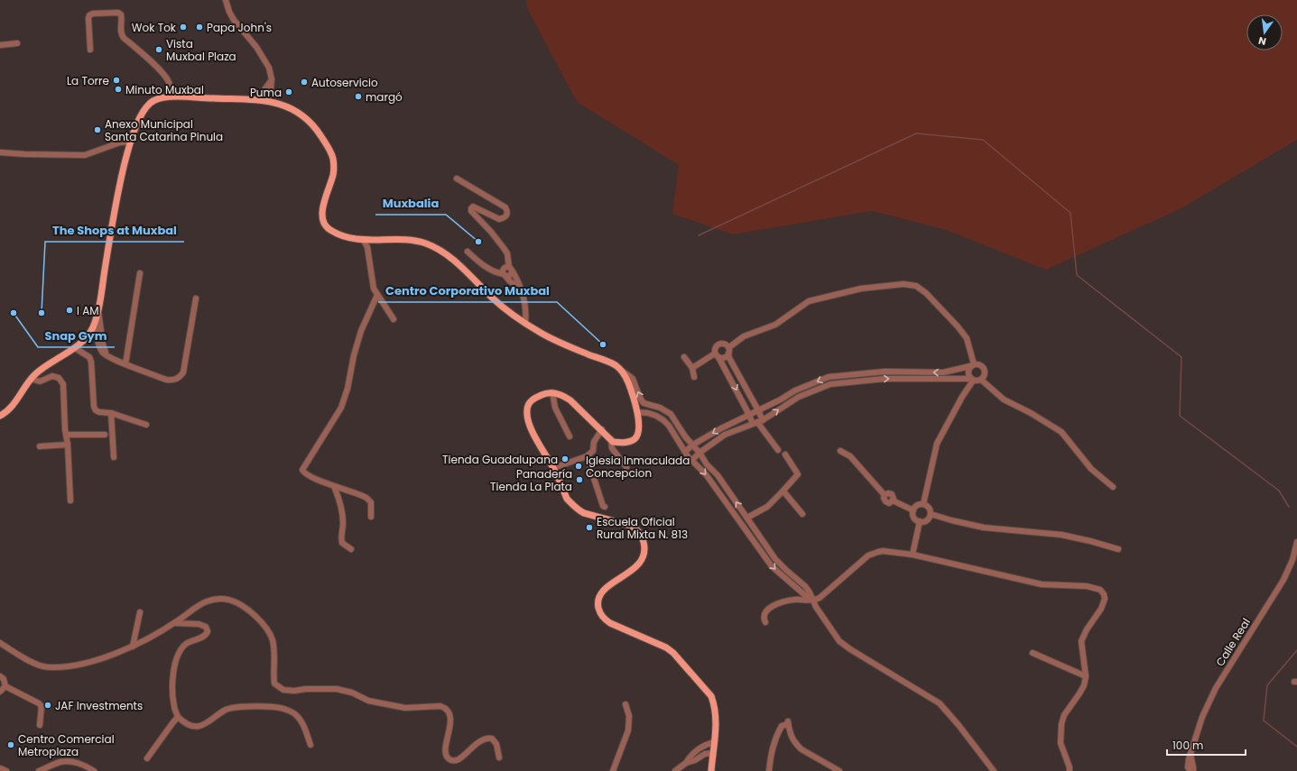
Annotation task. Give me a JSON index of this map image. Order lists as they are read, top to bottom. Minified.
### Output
{"streets":{"street":["Calle Real"]},"places":["Wok Tok","Papa John's","Vista Muxbal Plaza","La Torre","Autoservicio","Minuto Muxbal","Puma","margó","Anexo Municipal Santa Catarina Pinula","Muxbalia","I AM","Snap Gym","The Shops at Muxbal","Centro Corporativo Muxbal","Tienda Guadalupana","Iglesia Inmaculada Concepcion","Panadería Tienda La Plata","Escuela Oficial Rural Mixta N. 813","JAF Investments","Centro Comercial Metroplaza"],"scale_bar":"100 m","north":"bottom"}
